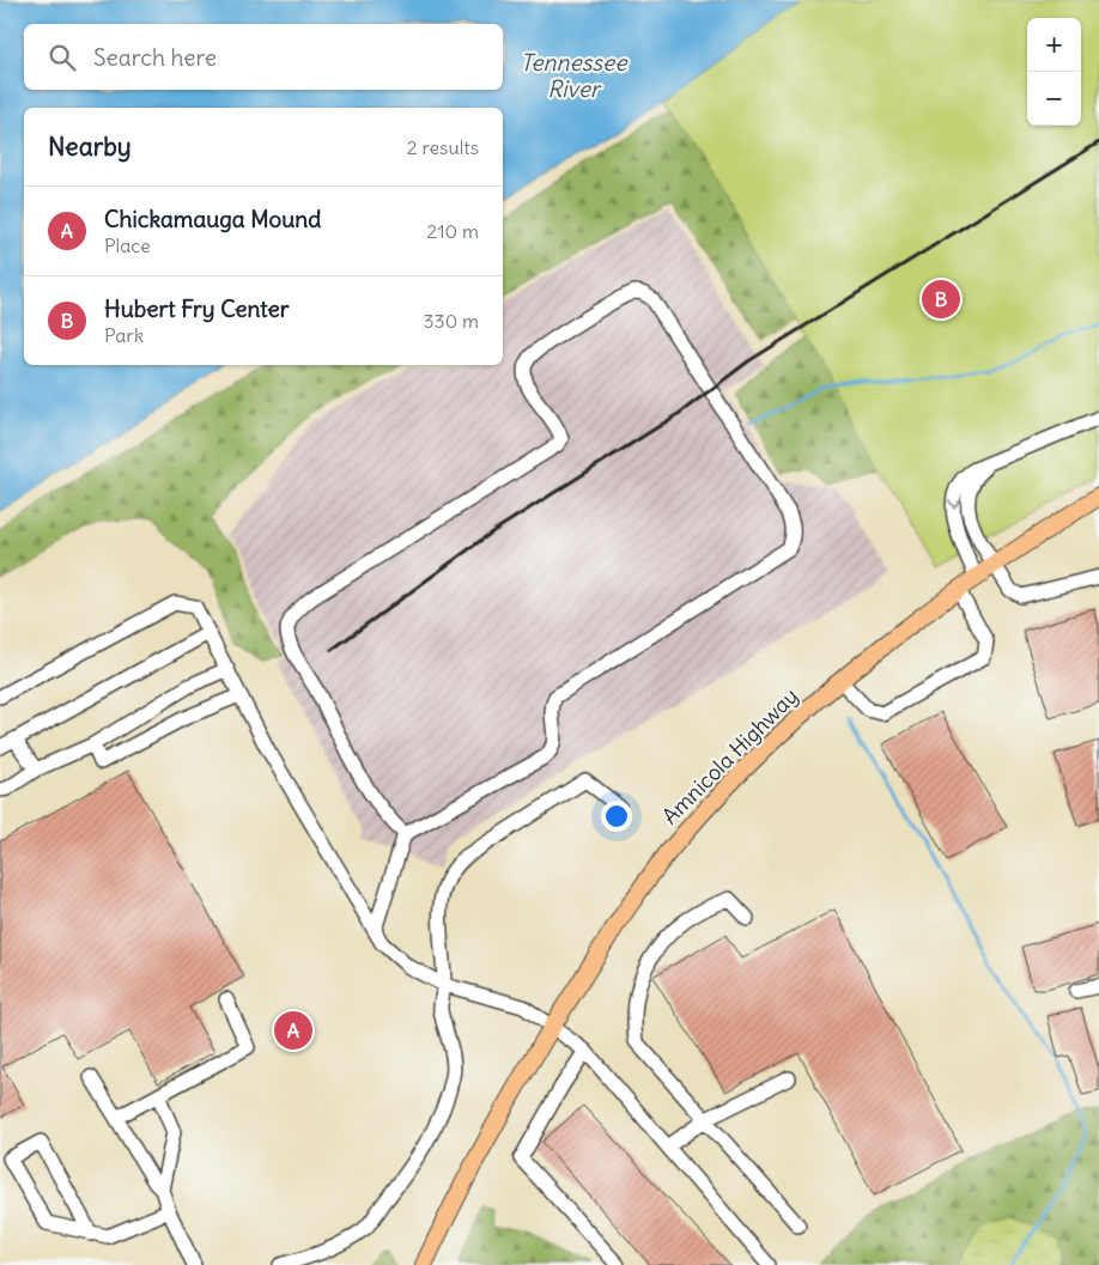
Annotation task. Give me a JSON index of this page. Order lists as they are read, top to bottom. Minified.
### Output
{"streets":{"main road":["Amnicola Highway"]},"water":["Tennessee River"],"page":{"map_buttons":["+","−"],"search":"Search here","heading":["Nearby","2 results"],"list":[{"mark":"A","name":"Chickamauga Mound","note":"Place","value":"210 m"},{"mark":"B","name":"Hubert Fry Center","note":"Park","value":"330 m"}],"pins":["B","A"]}}
